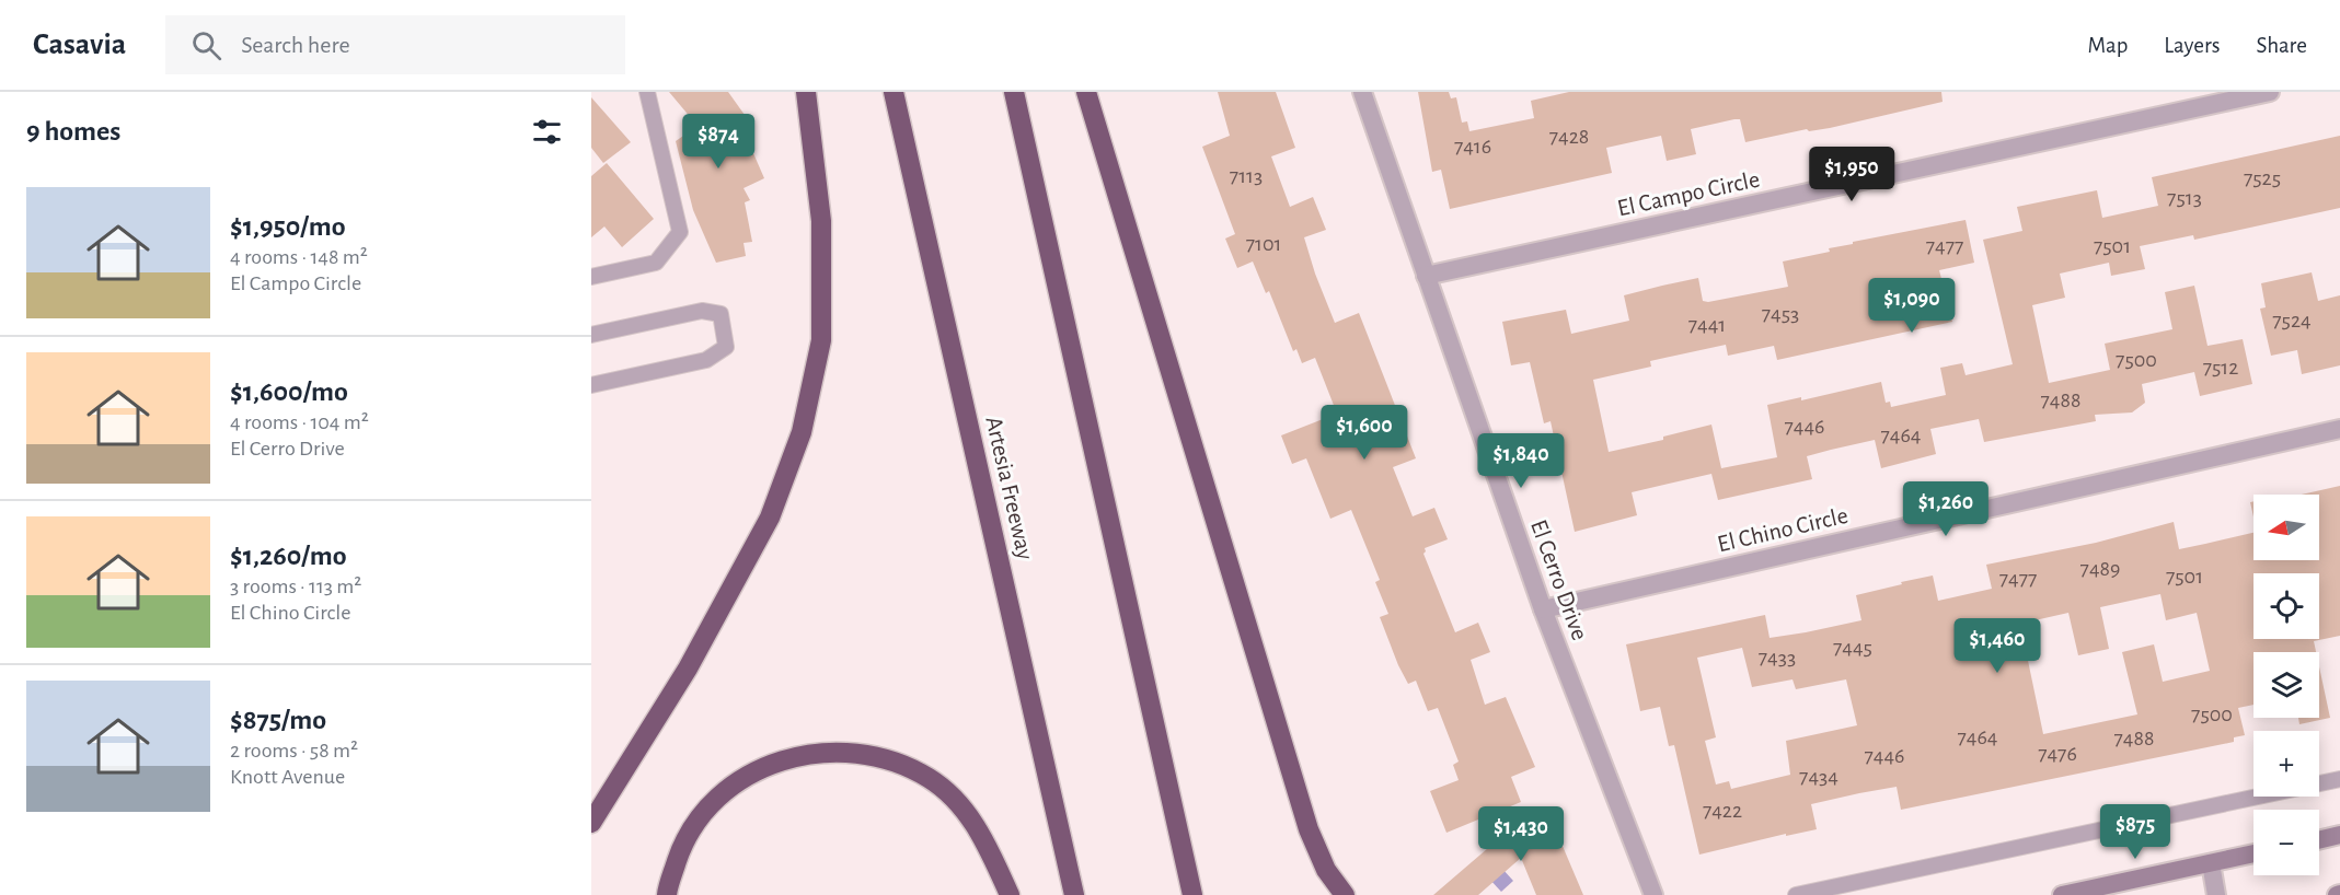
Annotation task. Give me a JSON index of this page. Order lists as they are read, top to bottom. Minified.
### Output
{"streets":{"highway":["Artesia Freeway"],"street":["El Campo Circle","El Chino Circle","El Cerro Drive"]},"crossings":[["El Campo Circle","El Cerro Drive"],["El Chino Circle","El Cerro Drive"]],"house_numbers":["7428","7416","7113","7525","7513","7101","7477","7501","7453","7524","7441","7500","7512","7488","7446","7464","7489","7501","7477","7445","7433","7500","7464","7488","7476","7446","7434","7422"],"north":"left","page":{"header":"Casavia","search":"Search here","nav":["Map","Layers","Share"],"heading":"9 homes","price":["$874","$1,950","$1,090","$1,600","$1,840","$1,260","$1,460","$875","$1,430"],"list":[{"name":"$1,950/mo","note":"4 rooms · 148 m² · El Campo Circle"},{"name":"$1,600/mo","note":"4 rooms · 104 m² · El Cerro Drive"},{"name":"$1,260/mo","note":"3 rooms · 113 m² · El Chino Circle"},{"name":"$875/mo","note":"2 rooms · 58 m² · Knott Avenue"}],"map_buttons":["+","−"]}}
